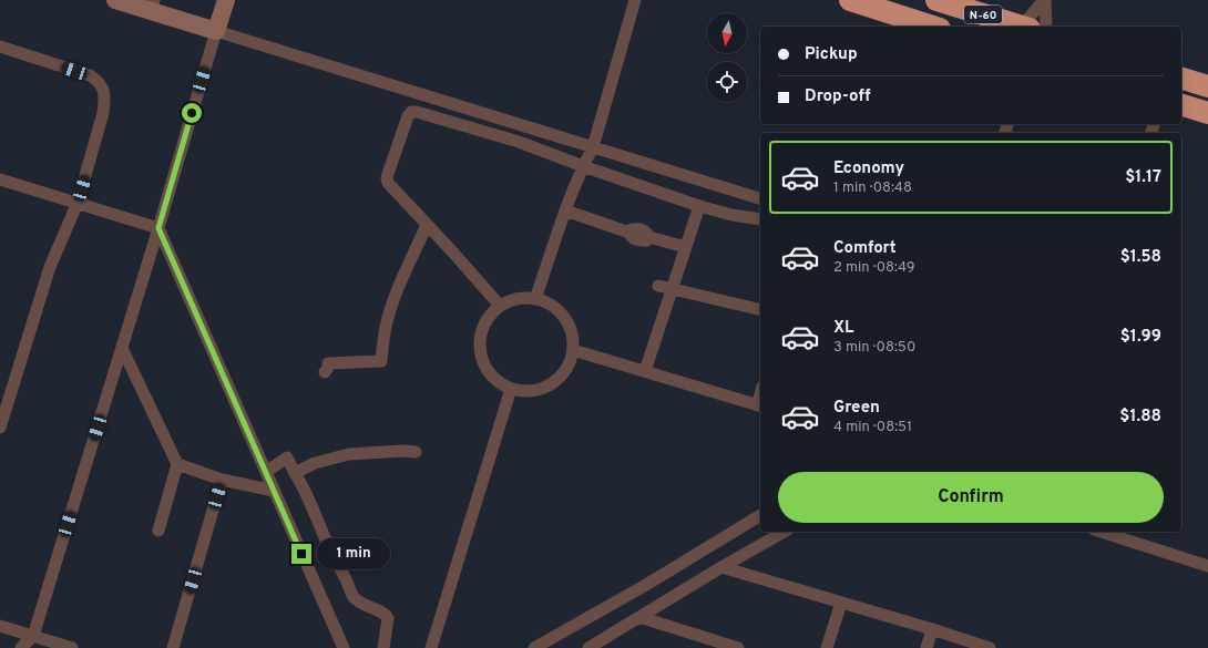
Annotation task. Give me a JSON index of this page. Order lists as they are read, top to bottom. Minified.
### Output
{"streets":{"highway":["N-60"]},"north":"bottom","page":{"banner":["Pickup","Drop-off"],"list":[{"name":"Economy","note":"1 min · 08:48","value":"$1.17"},{"name":"Comfort","note":"2 min · 08:49","value":"$1.58"},{"name":"XL","note":"3 min · 08:50","value":"$1.99"},{"name":"Green","note":"4 min · 08:51","value":"$1.88"}],"buttons":"Confirm","bubble":"1 min"}}
